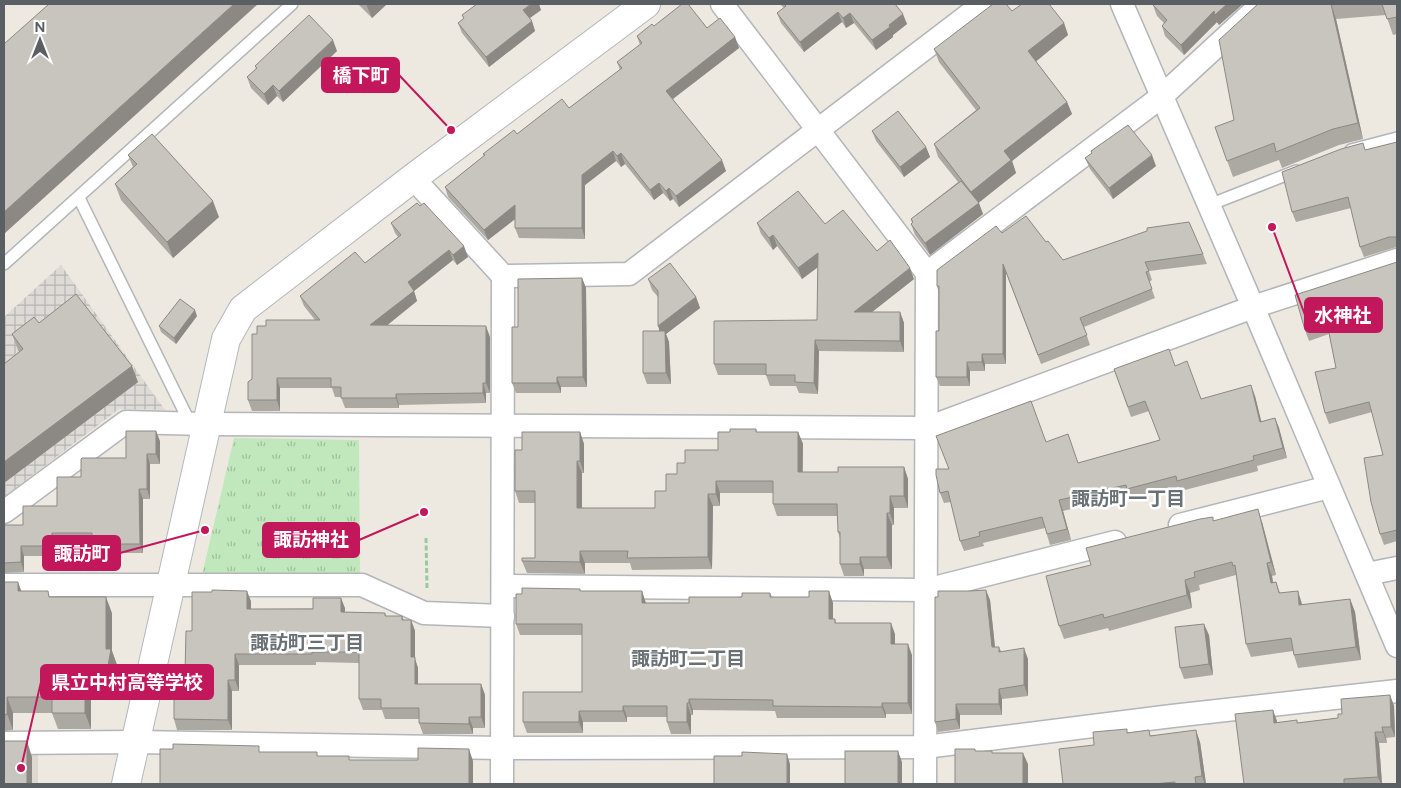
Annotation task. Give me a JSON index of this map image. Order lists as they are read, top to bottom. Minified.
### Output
{"districts":["諏訪町一丁目","諏訪町三丁目","諏訪町二丁目"],"places":["橋下町","水神社","諏訪神社","諏訪町","県立中村高等学校"],"north":"top"}
